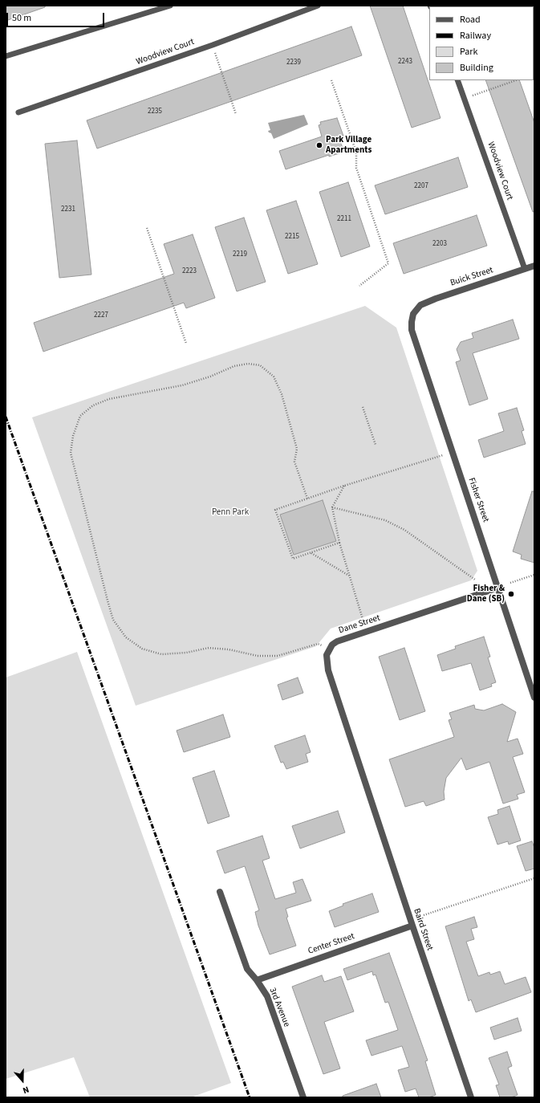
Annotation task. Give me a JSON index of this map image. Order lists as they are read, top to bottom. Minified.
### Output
{"streets":{"street":["Buick Street","Fisher Street","Dane Street","Baird Street","Center Street","3rd Avenue"],"lane":["Woodview Court"]},"crossings":[["Woodview Court","Buick Street"],["Buick Street","Fisher Street"],["Fisher Street","Dane Street"],["Dane Street","Baird Street"],["Baird Street","Center Street"],["Center Street","3rd Avenue"]],"parks":["Penn Park"],"places":["Park Village Apartments","Fisher & Dane (SB)"],"house_numbers":["2243","2239","2235","2207","2231","2211","2215","2203","2219","2223","2227"],"legend":["Road","Railway","Park","Building"],"scale_bar":"50 m","north":"bottom"}
